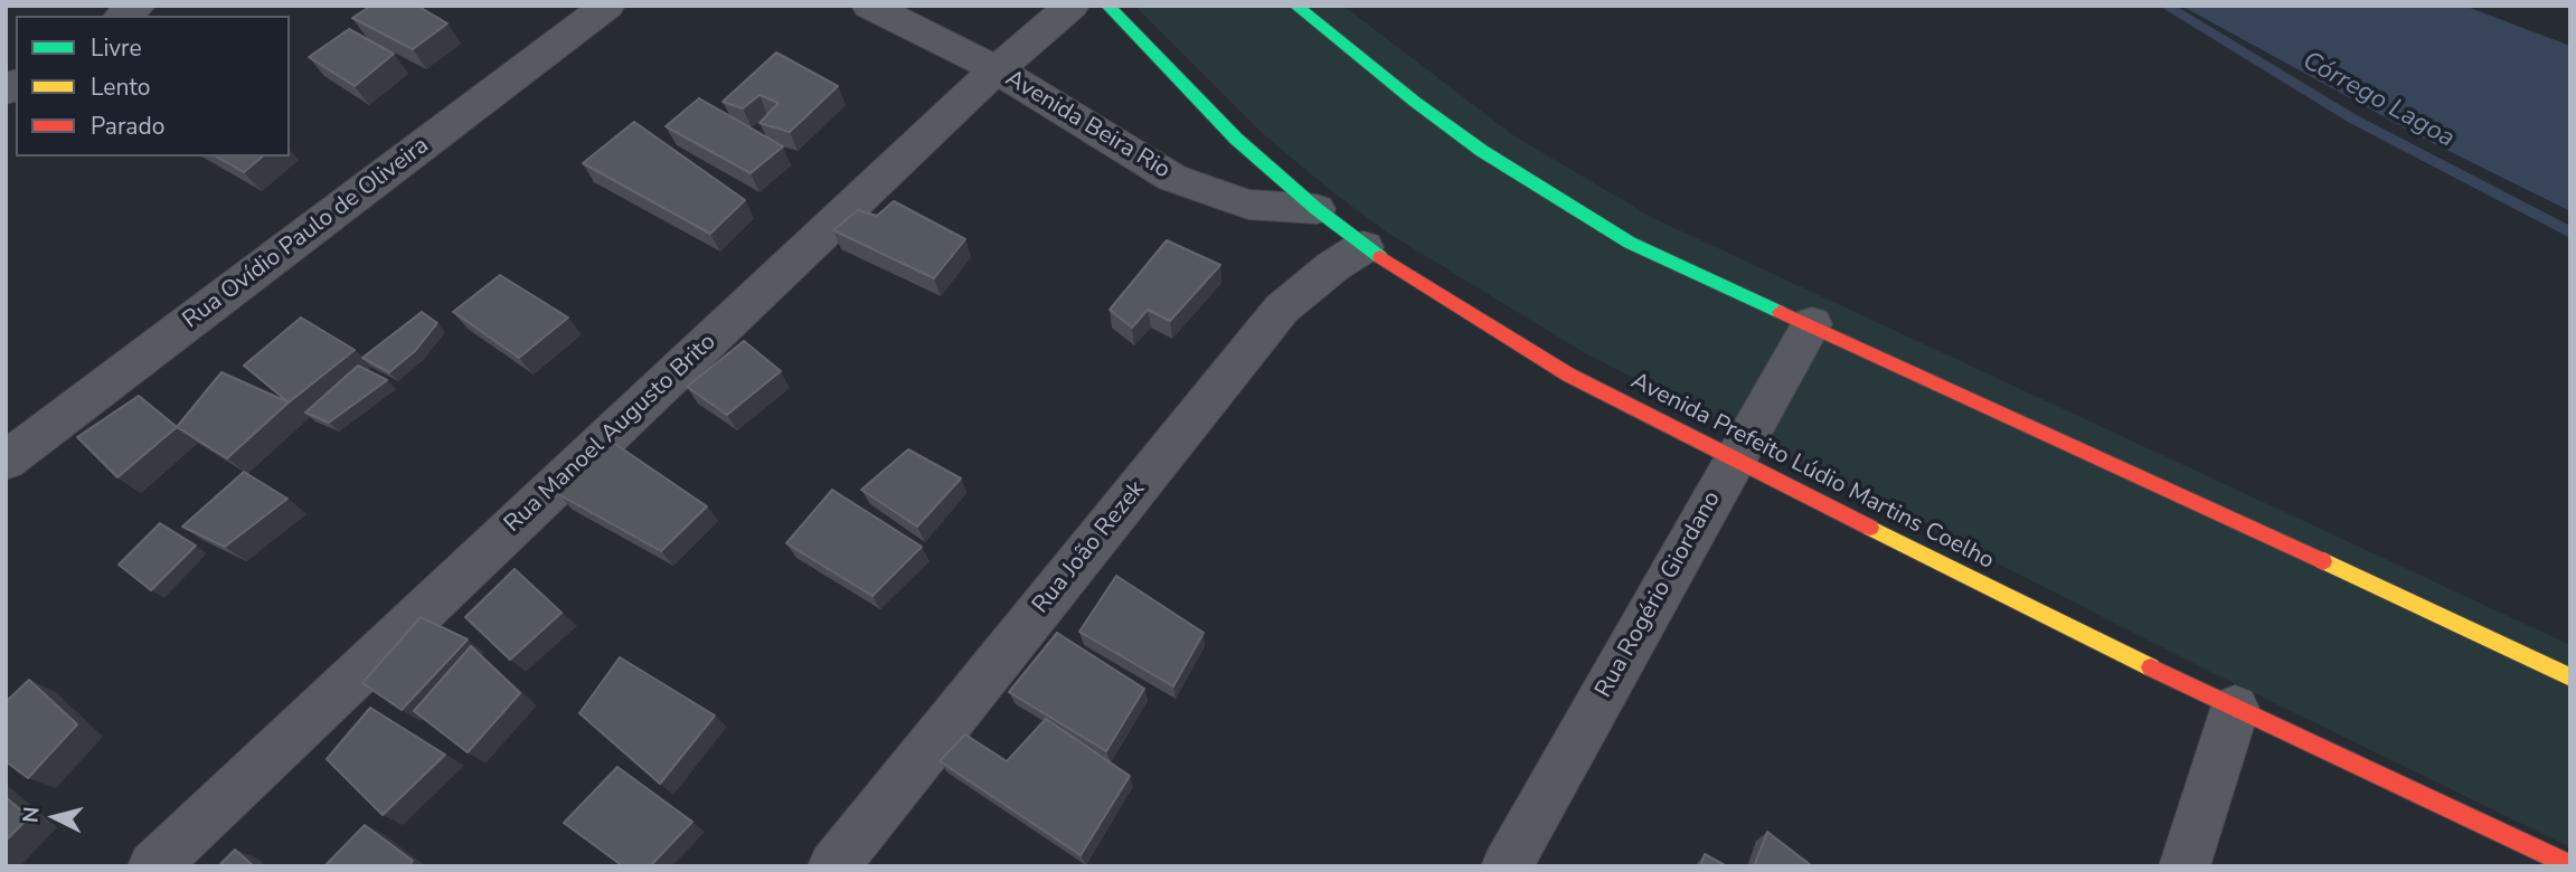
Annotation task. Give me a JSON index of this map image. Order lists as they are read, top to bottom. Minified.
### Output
{"streets":{"main road":["Avenida Prefeito Lúdio Martins Coelho"],"street":["Avenida Beira Rio","Rua Ovídio Paulo de Oliveira","Rua Manoel Augusto Brito","Rua João Rezek","Rua Rogério Giordano"]},"crossings":[["Avenida Beira Rio","Rua Manoel Augusto Brito"],["Avenida Beira Rio","Avenida Prefeito Lúdio Martins Coelho"],["Avenida Prefeito Lúdio Martins Coelho","Rua João Rezek"],["Avenida Prefeito Lúdio Martins Coelho","Rua Rogério Giordano"]],"water":["Córrego Lagoa"],"legend":["Livre","Lento","Parado"],"north":"left"}
